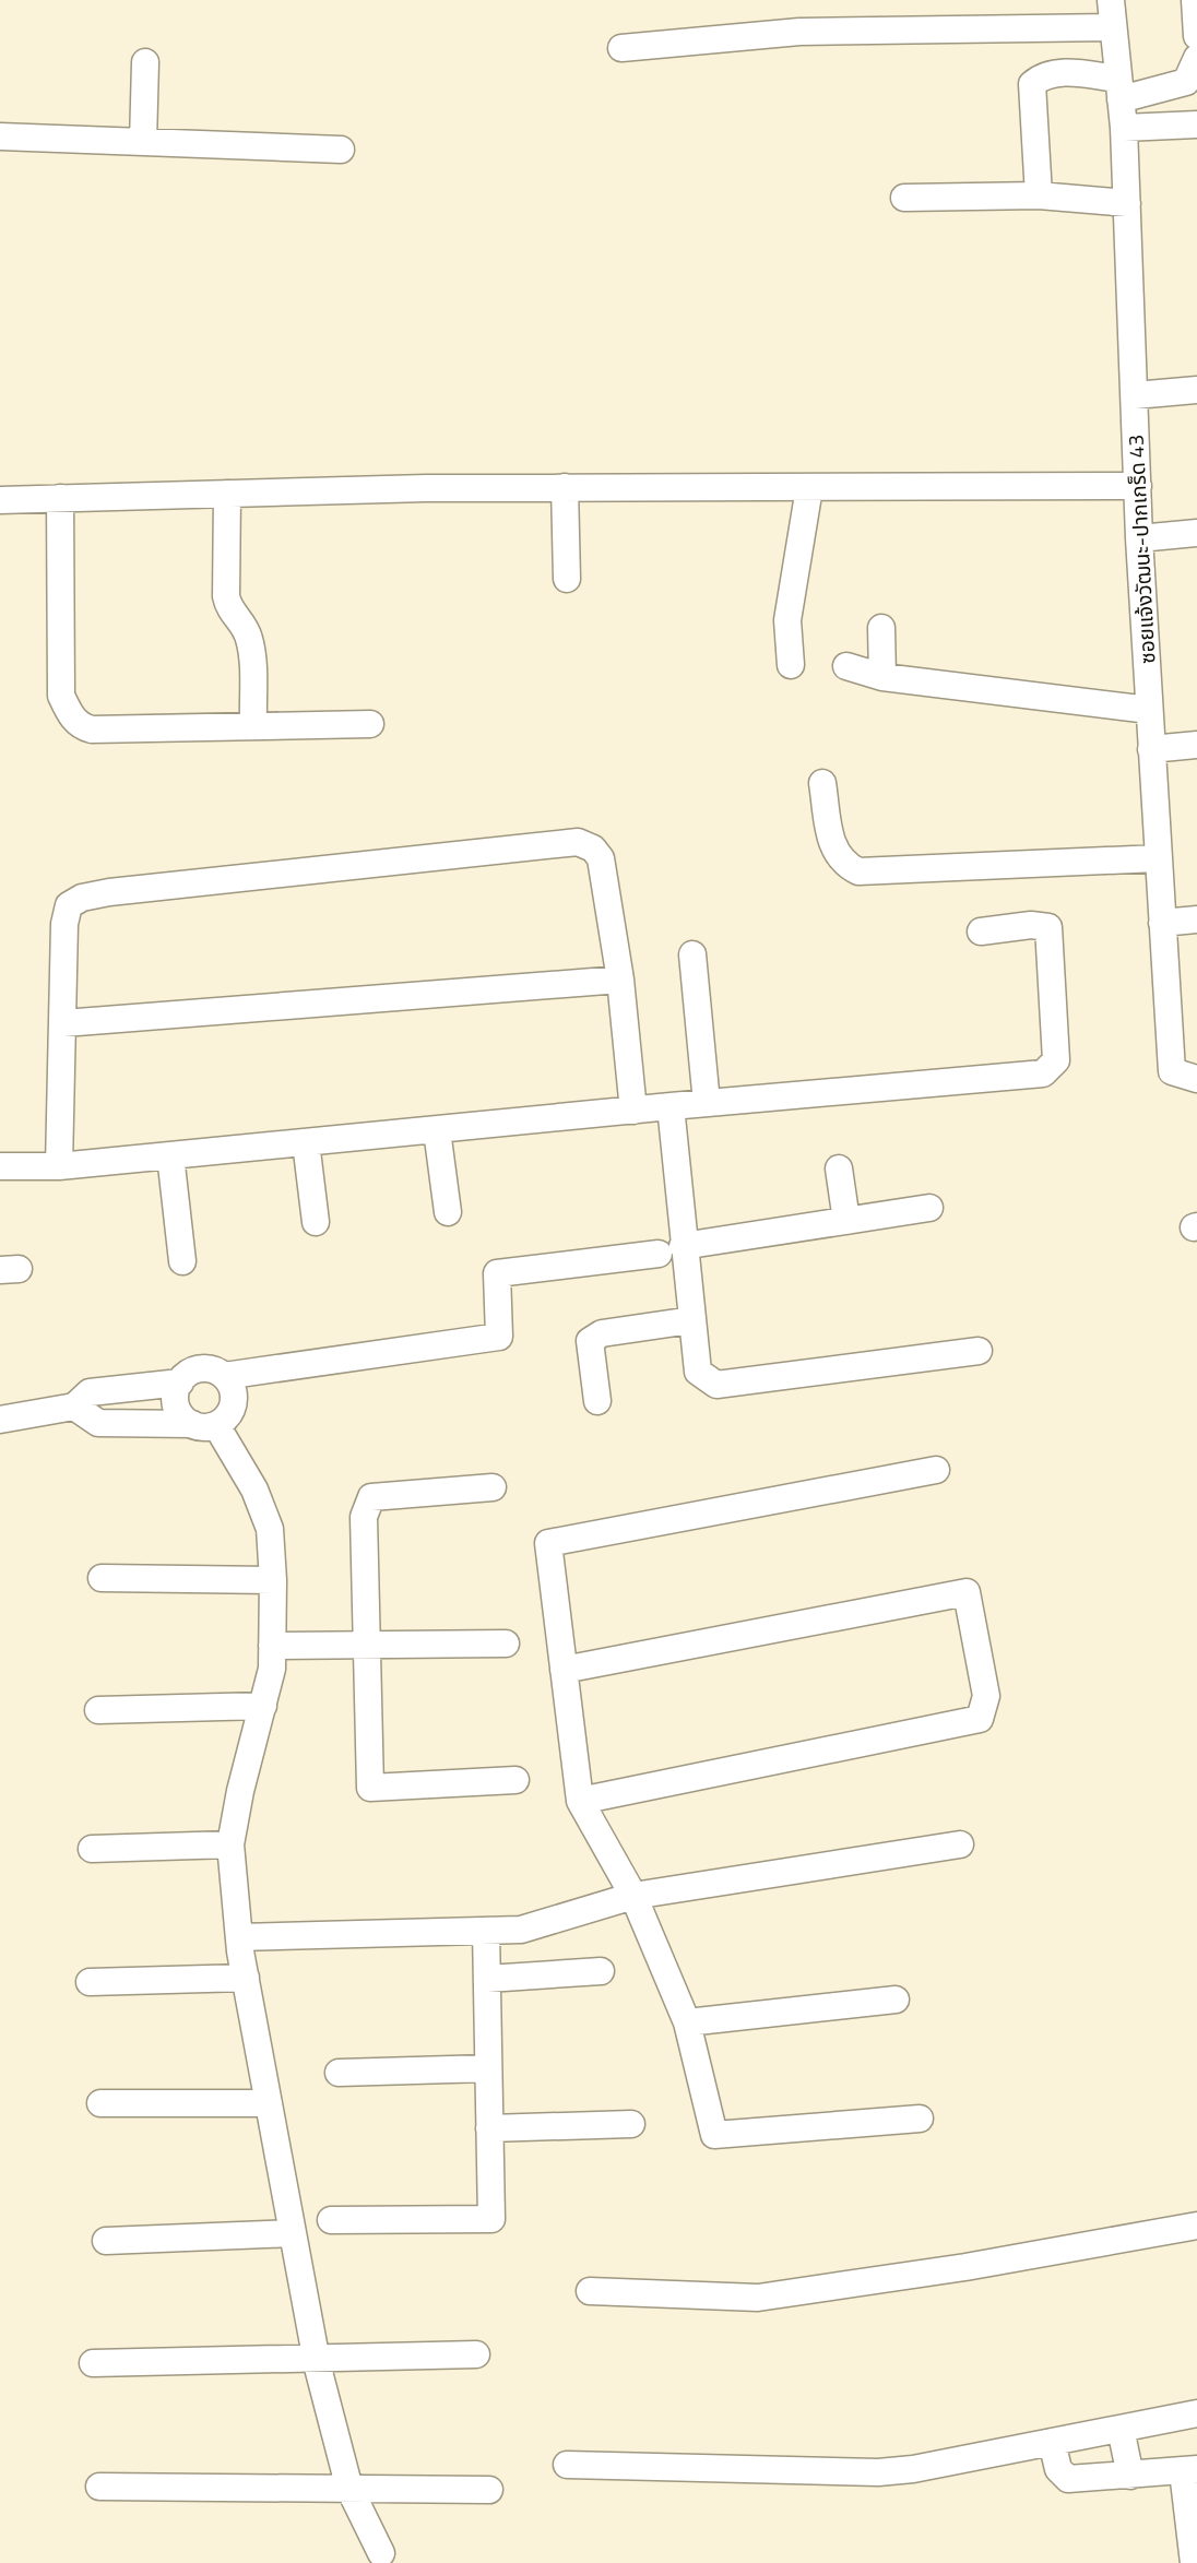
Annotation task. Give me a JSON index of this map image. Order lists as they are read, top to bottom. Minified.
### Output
{"streets":{"street":["ซอยแจ้งวัฒนะ-ปากเกร็ด 43"]}}
